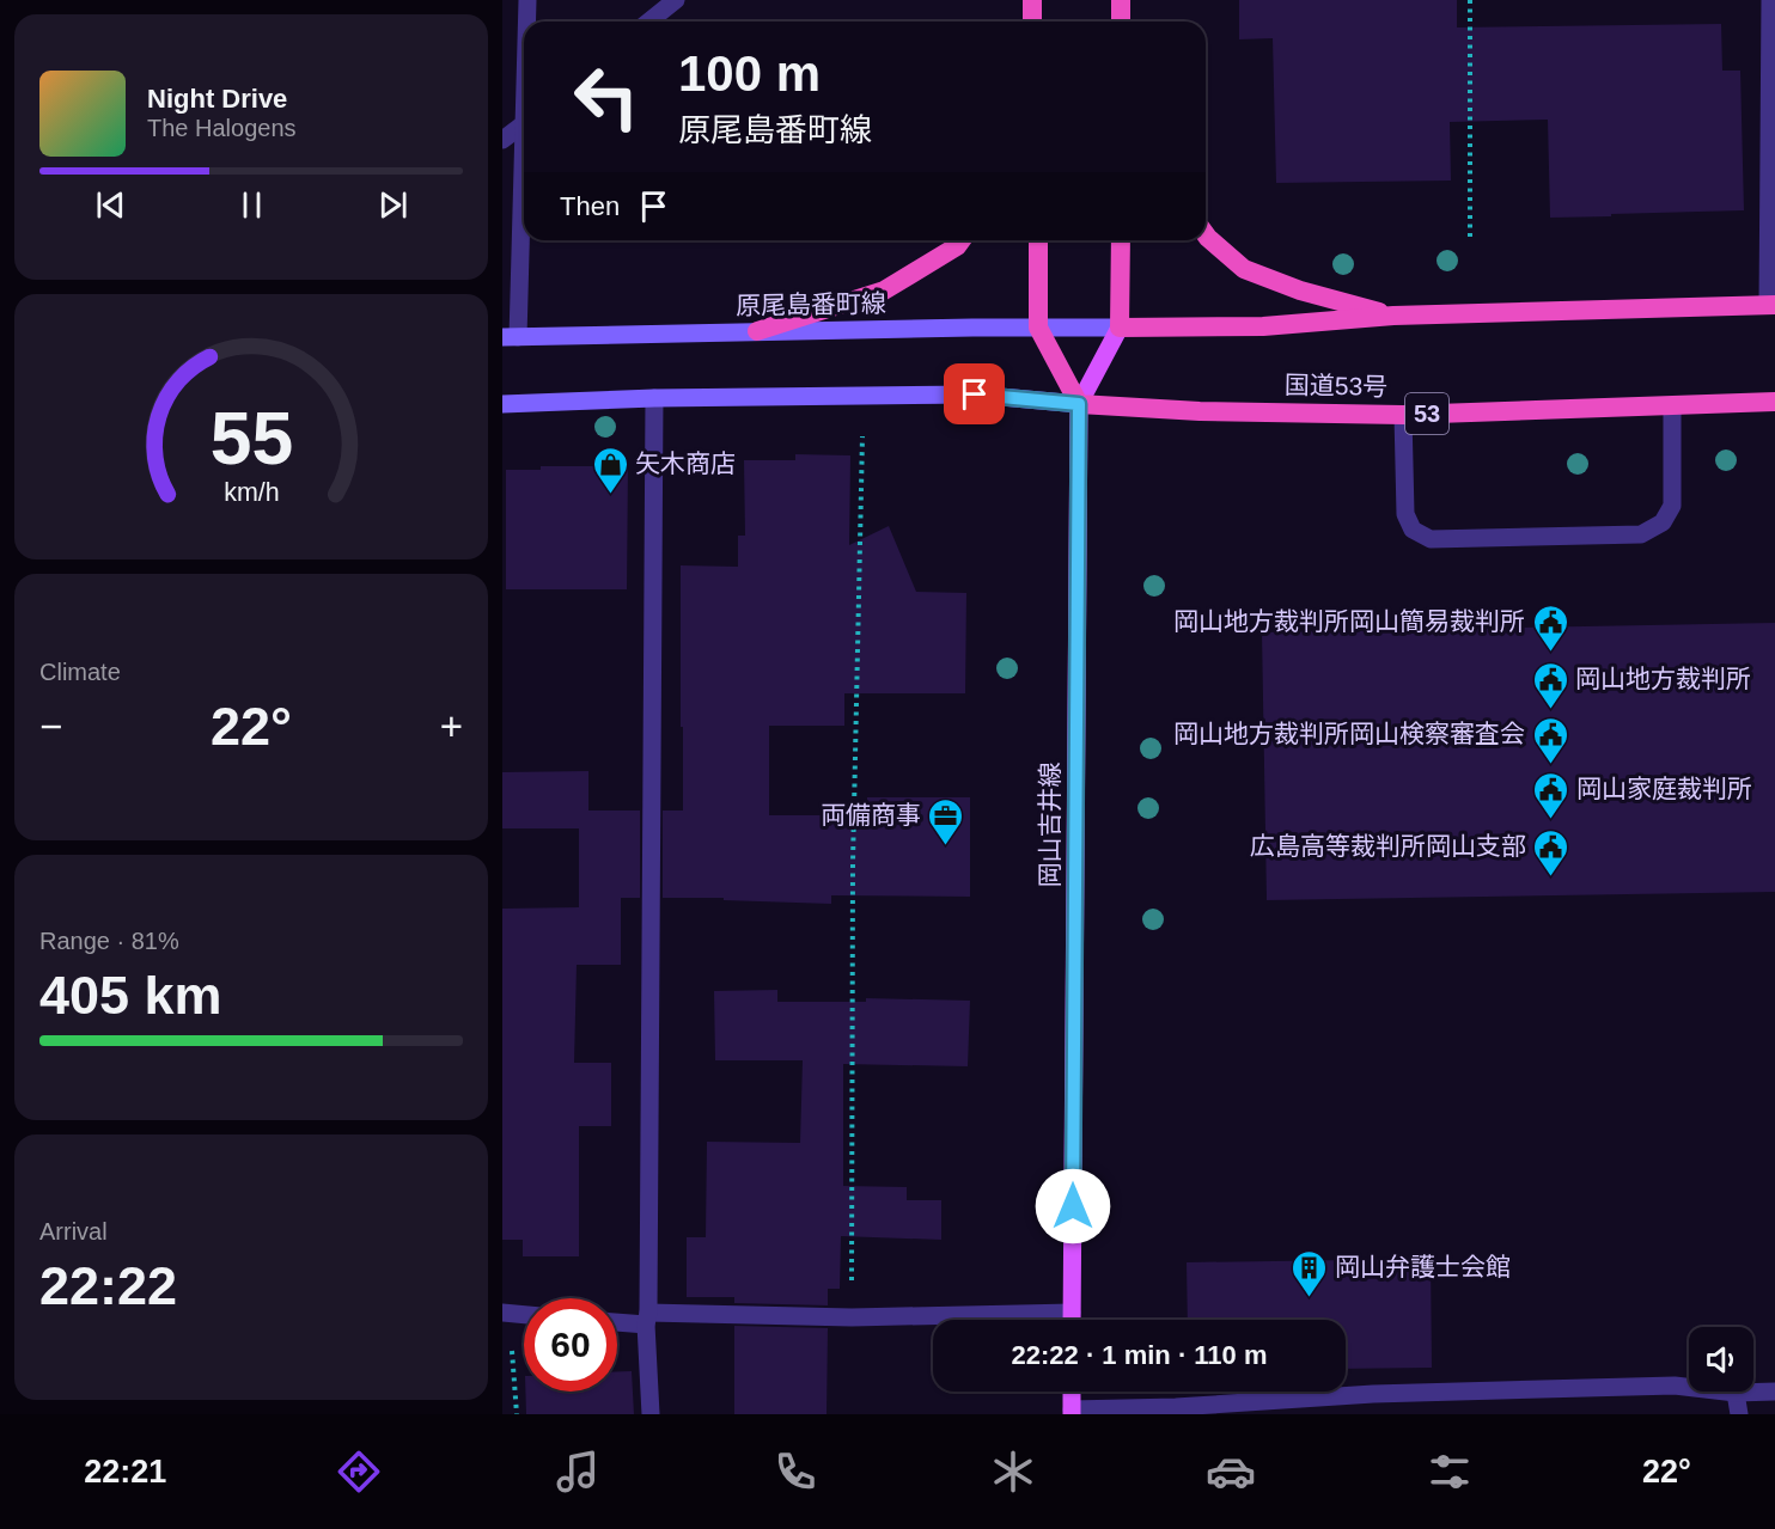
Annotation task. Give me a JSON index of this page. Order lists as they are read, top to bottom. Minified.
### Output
{"streets":{"highway":["国道53号","53"],"main road":["原尾島番町線","岡山吉井線"]},"crossings":[["原尾島番町線","岡山吉井線"],["国道53号","岡山吉井線"]],"places":{"shop":["矢木商店"],"public building":["岡山地方裁判所岡山簡易裁判所","岡山地方裁判所","岡山地方裁判所岡山検察審査会","岡山家庭裁判所","広島高等裁判所岡山支部"],"office":["両備商事"],"building":["岡山弁護士会館"]},"page":{"turn":["100 m","原尾島番町線"],"song":["Night Drive","The Halogens"],"then":"Then","tile":["Climate",["Range · 81%","405 km"],["Arrival","22:22"]],"heat":["−","22°","+"],"limit":"60","trip":"22:22 · 1 min · 110 m","tabs":["22:21","22°"],"gauge":["55","km/h"]}}
